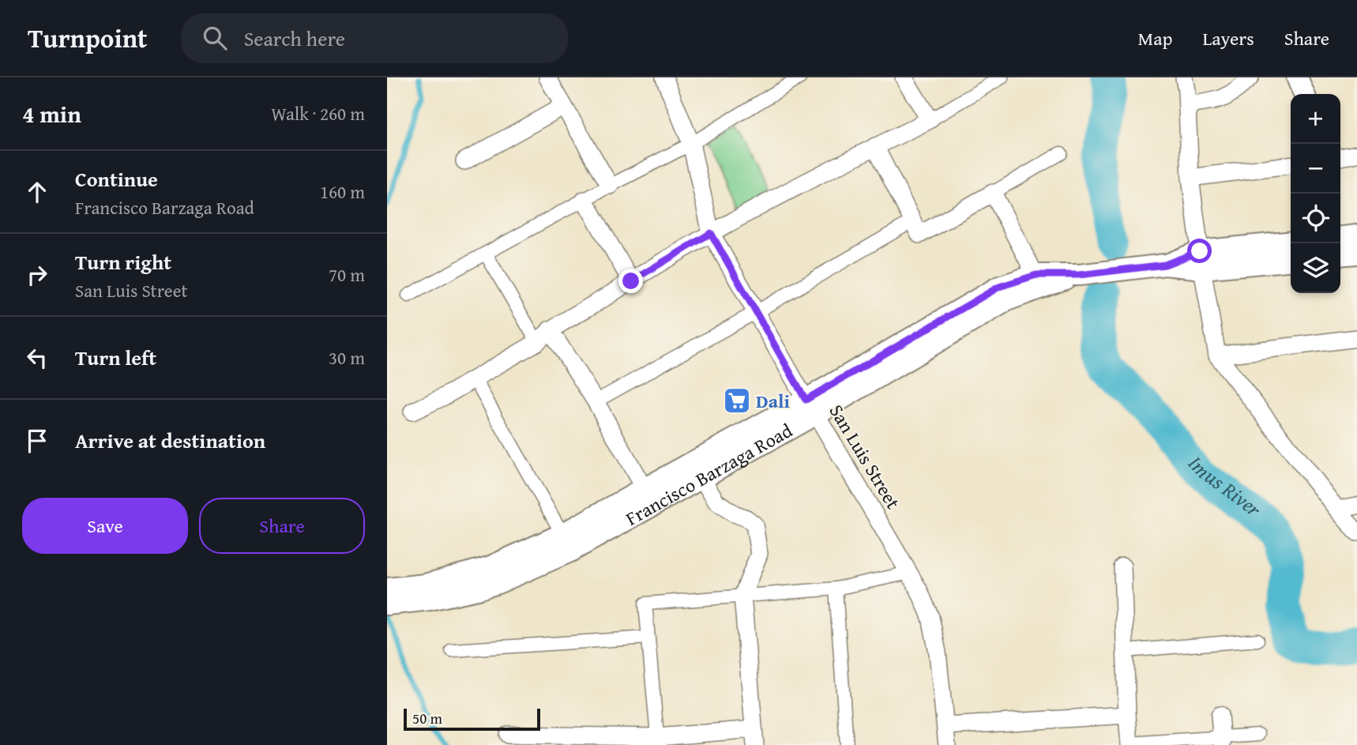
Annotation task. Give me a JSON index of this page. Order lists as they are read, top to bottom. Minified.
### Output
{"streets":{"street":["San Luis Street","Francisco Barzaga Road"]},"crossings":[["San Luis Street","Francisco Barzaga Road"]],"water":["Imus River"],"places":{"supermarket":["Dali"]},"scale_bar":"50 m","page":{"header":"Turnpoint","search":"Search here","nav":["Map","Layers","Share"],"heading":["4 min","Walk · 260 m"],"map_buttons":["+","−"],"list":[["Continue","Francisco Barzaga Road","160 m"],["Turn right","San Luis Street","70 m"],["Turn left","30 m"],"Arrive at destination"],"buttons":["Save","Share"],"scale":"50 m"}}
